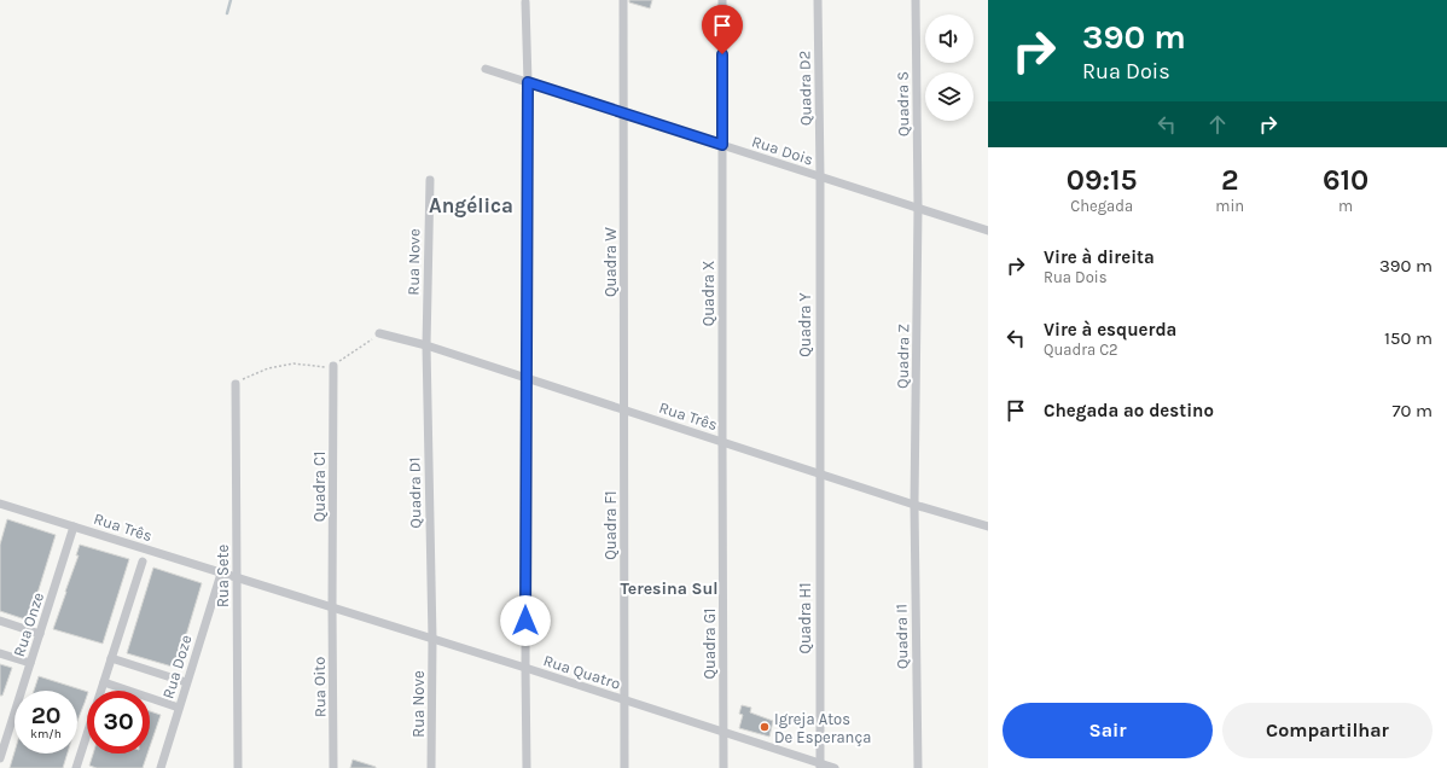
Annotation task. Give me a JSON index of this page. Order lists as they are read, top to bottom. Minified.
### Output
{"streets":{"street":["Quadra D2","Quadra S","Rua Dois","Rua Nove","Quadra W","Quadra X","Quadra Y","Quadra Z","Rua Três","Quadra C1","Quadra D1","Quadra F1","Rua Sete","Quadra H1","Rua Onze","Quadra I1","Quadra G1","Rua Doze","Rua Quatro","Rua Oito"]},"crossings":[["Quadra D2","Rua Dois"],["Quadra D2","Quadra Y"],["Quadra S","Rua Dois"],["Quadra S","Quadra Z"],["Rua Dois","Quadra W"],["Rua Dois","Quadra X"],["Rua Dois","Quadra Y"],["Rua Dois","Quadra Z"],["Rua Nove","Rua Três"],["Rua Nove","Quadra D1"],["Rua Nove","Rua Quatro"],["Quadra W","Rua Três"],["Quadra W","Quadra F1"],["Quadra X","Rua Três"],["Quadra X","Quadra G1"],["Quadra Y","Rua Três"],["Quadra Y","Quadra H1"],["Quadra Z","Rua Três"],["Quadra Z","Quadra I1"],["Rua Três","Quadra D1"],["Rua Três","Quadra F1"],["Rua Três","Rua Sete"],["Rua Três","Quadra H1"],["Rua Três","Rua Onze"],["Rua Três","Quadra I1"],["Rua Três","Quadra G1"],["Rua Três","Rua Doze"],["Rua Três","Rua Quatro"],["Quadra C1","Rua Quatro"],["Quadra C1","Rua Oito"],["Quadra D1","Rua Quatro"],["Quadra F1","Rua Quatro"],["Rua Sete","Rua Quatro"],["Quadra H1","Rua Quatro"],["Quadra G1","Rua Quatro"],["Rua Quatro","Rua Oito"]],"districts":["Angélica","Teresina Sul"],"places":["Igreja Atos De Esperança"],"page":{"turn":["390 m","Rua Dois"],"eta":["09:15","Chegada","2","min","610","m"],"list":[{"name":"Vire à direita","note":"Rua Dois","value":"390 m"},{"name":"Vire à esquerda","note":"Quadra C2","value":"150 m"},{"name":"Chegada ao destino","value":"70 m"}],"speed":"20 km/h","limit":"30","buttons":["Sair","Compartilhar"]}}
